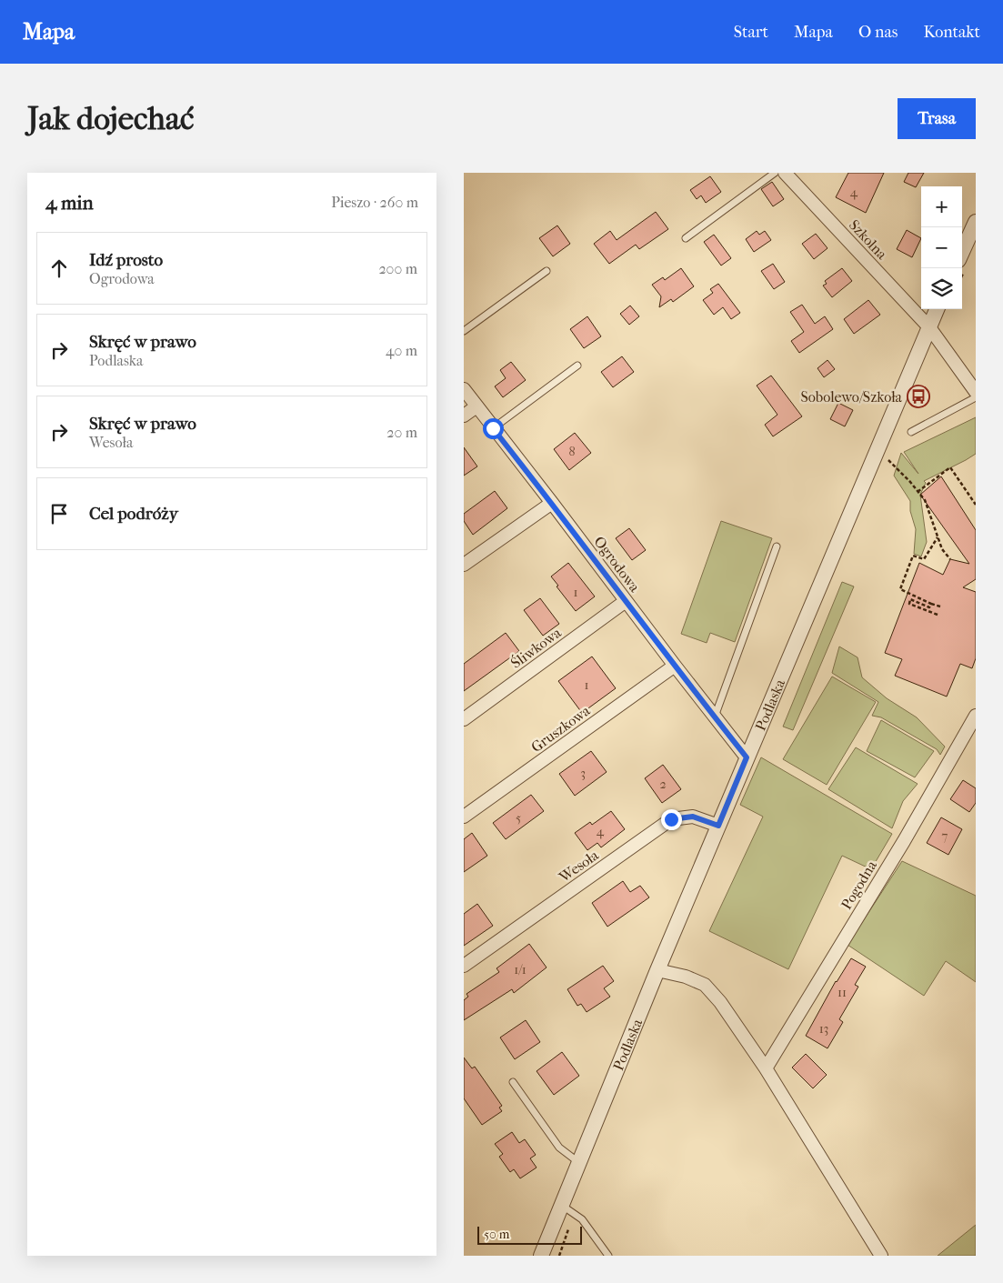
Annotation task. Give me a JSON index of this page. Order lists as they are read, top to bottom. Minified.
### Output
{"streets":{"street":["Szkolna","Ogrodowa","Śliwkowa","Podlaska","Gruszkowa","Wesoła","Pogodna"]},"crossings":[["Szkolna","Podlaska"],["Ogrodowa","Śliwkowa"],["Ogrodowa","Podlaska"],["Ogrodowa","Gruszkowa"],["Podlaska","Wesoła"]],"places":{"bus stop":["Sobolewo/Szkoła"]},"house_numbers":["4","8","1","1","3","2","5","4","7","1/1","11","13"],"scale_bar":"50 m","page":{"header":"Mapa","nav":["Start","Mapa","O nas","Kontakt"],"buttons":"Trasa","title":"Jak dojechać","heading":["4 min","Pieszo · 260 m"],"map_buttons":["+","−"],"list":[["Idź prosto","Ogrodowa","200 m"],["Skręć w prawo","Podlaska","40 m"],["Skręć w prawo","Wesoła","20 m"],"Cel podróży"],"scale":"50 m"}}
